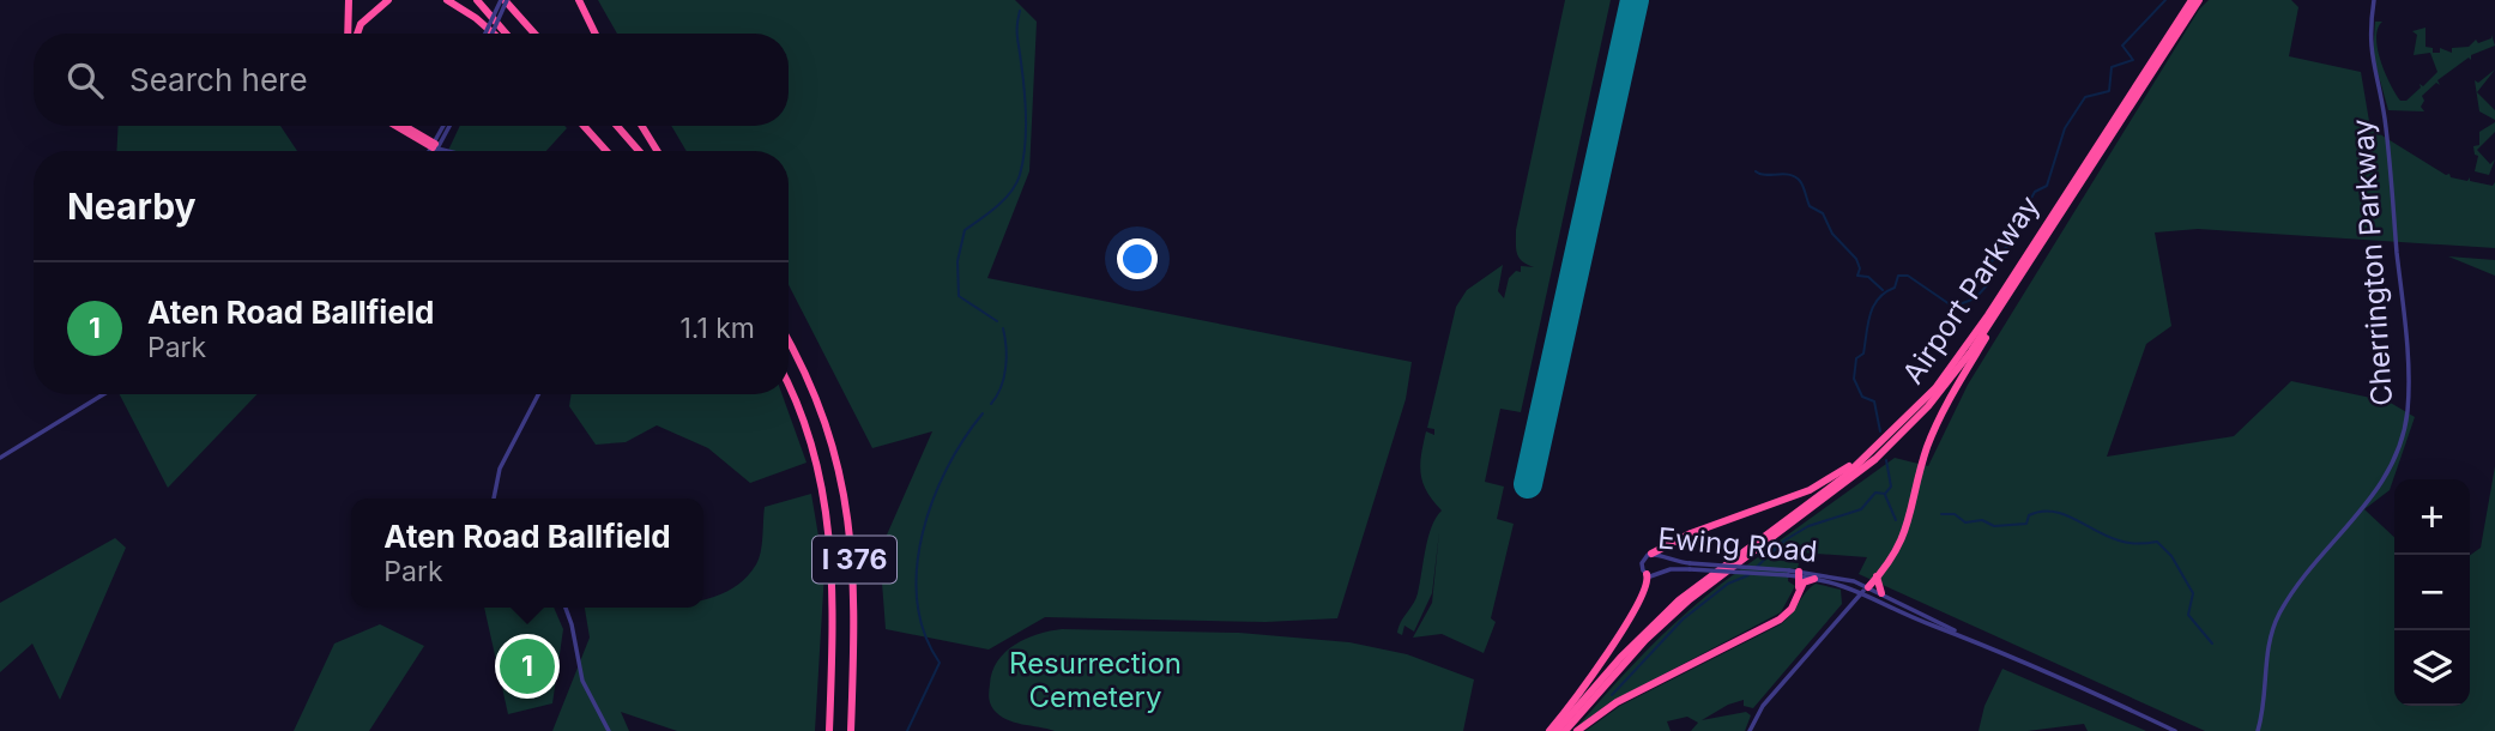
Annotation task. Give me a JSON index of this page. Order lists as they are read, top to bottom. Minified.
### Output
{"streets":{"highway":["Airport Parkway","I 376"],"street":["Cherrington Parkway","Ewing Road"]},"parks":["Resurrection Cemetery"],"page":{"search":"Search here","heading":"Nearby","list":[{"mark":"1","name":"Aten Road Ballfield","note":"Park","value":"1.1 km"}],"map_buttons":["+","−"],"popup":["Aten Road Ballfield","Park"],"pins":"1"}}
